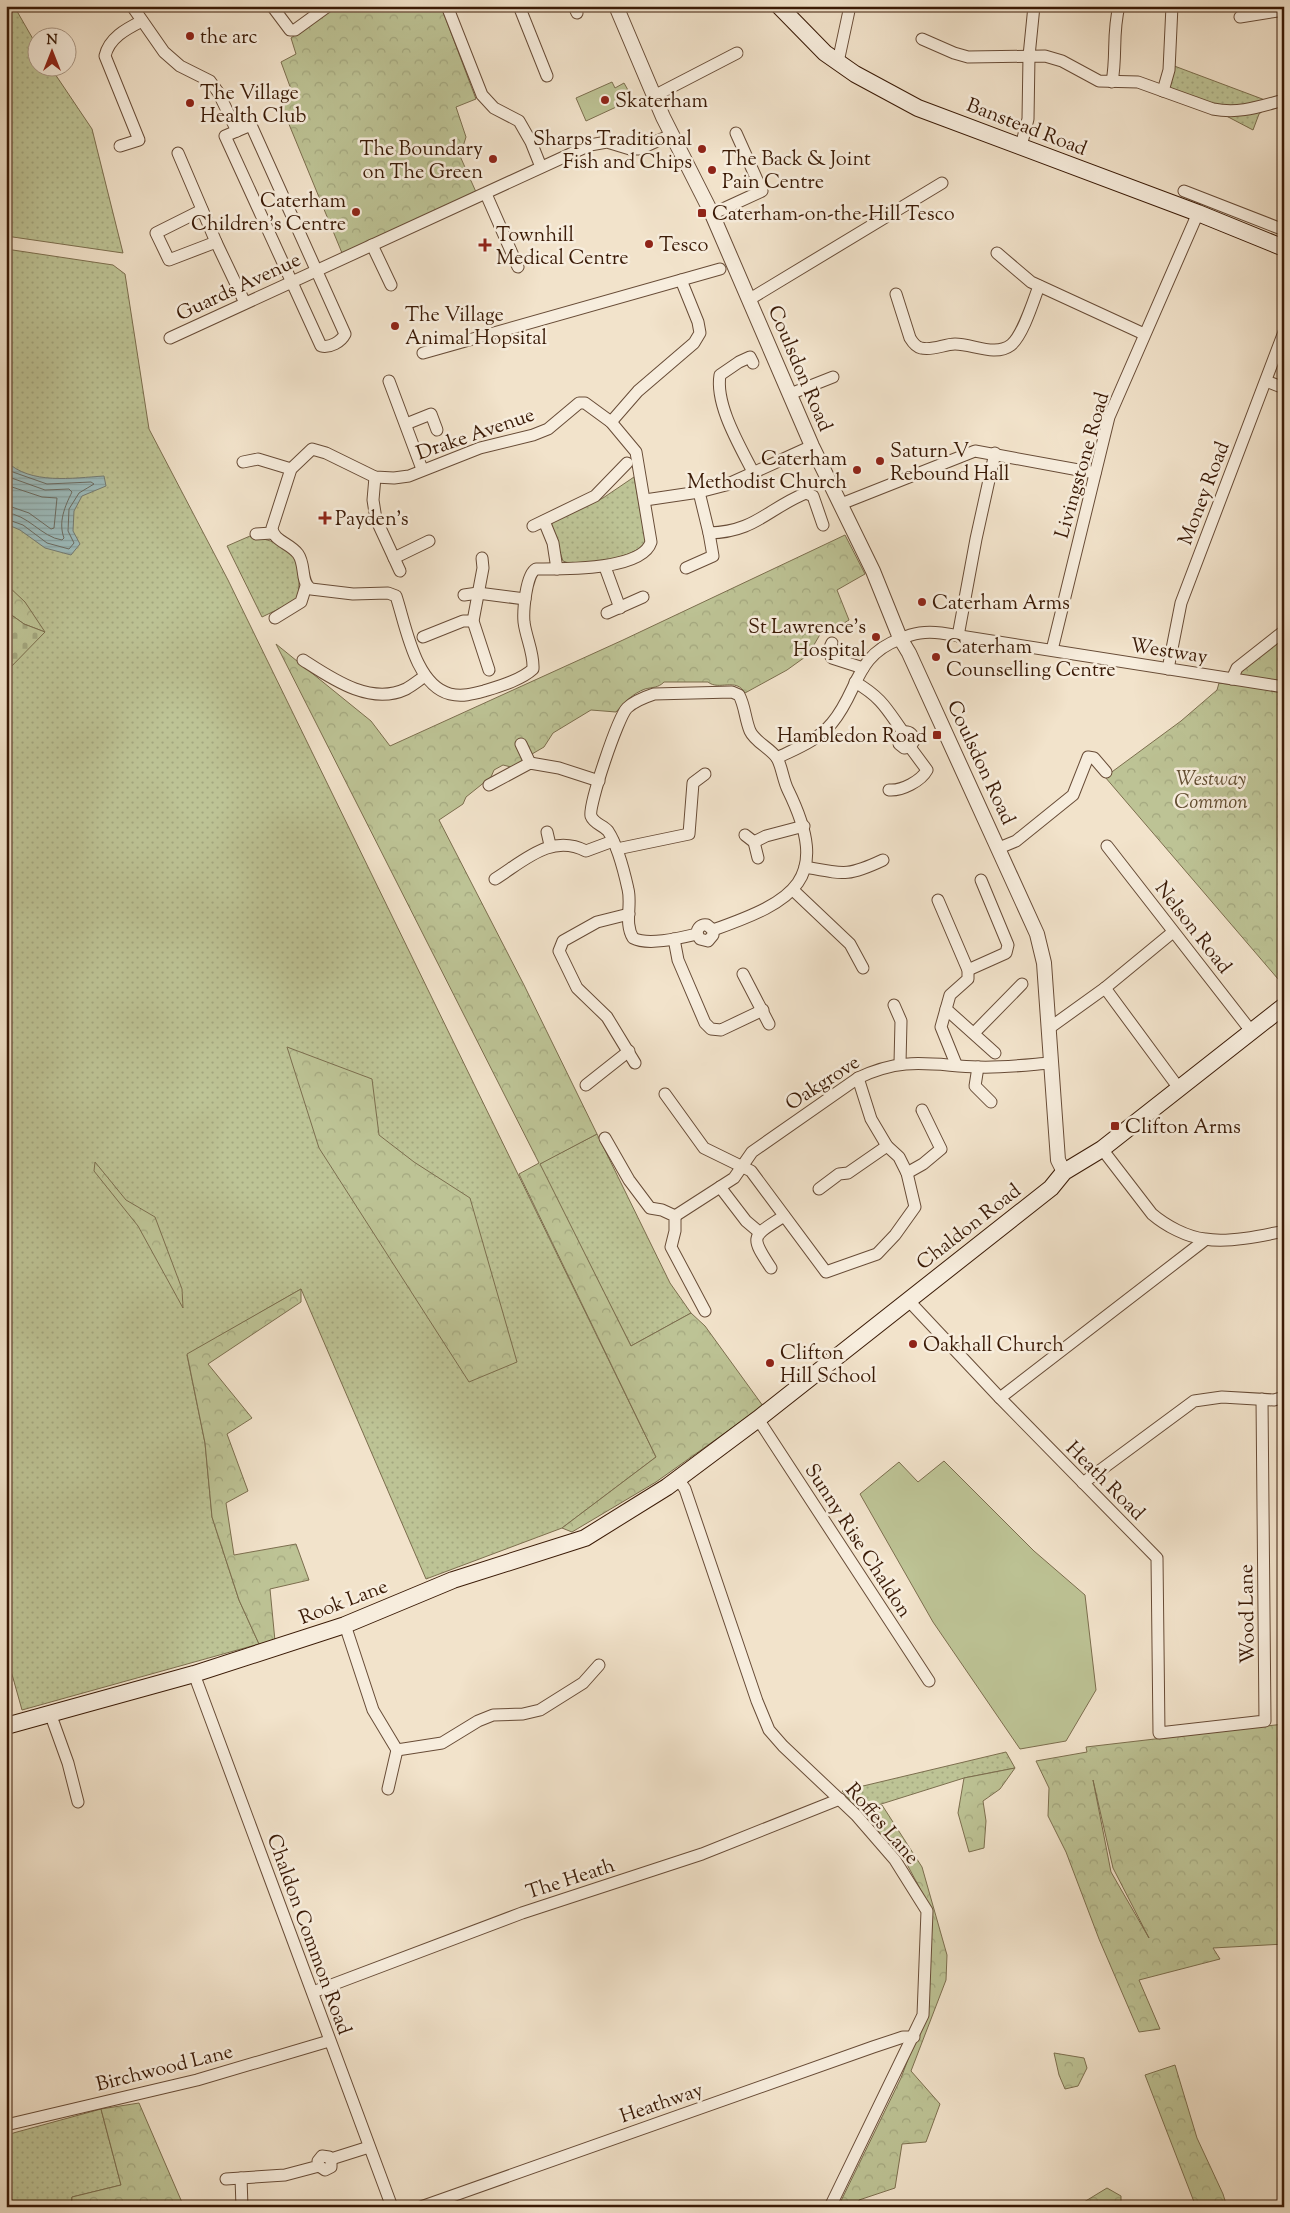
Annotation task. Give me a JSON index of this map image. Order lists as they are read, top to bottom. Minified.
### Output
{"streets":{"main road":["Banstead Road","Chaldon Road","Rook Lane"],"street":["Guards Avenue","Coulsdon Road","Drake Avenue","Livingstone Road","Money Road","Westway","Nelson Road","Oakgrove","Heath Road","Sunny Rise Chaldon","Wood Lane","Roffes Lane","The Heath","Chaldon Common Road","Birchwood Lane","Heathway"]},"crossings":[["Banstead Road","Livingstone Road"],["Guards Avenue","Coulsdon Road"],["Coulsdon Road","Westway"],["Coulsdon Road","Oakgrove"],["Coulsdon Road","Chaldon Road"],["Livingstone Road","Westway"],["Money Road","Westway"],["Nelson Road","Chaldon Road"],["Chaldon Road","Heath Road"],["Chaldon Road","Sunny Rise Chaldon"],["Chaldon Road","Rook Lane"],["Chaldon Road","Roffes Lane"],["Heath Road","Wood Lane"],["Rook Lane","Roffes Lane"],["Rook Lane","Chaldon Common Road"],["Roffes Lane","The Heath"],["Roffes Lane","Heathway"],["The Heath","Chaldon Common Road"],["Chaldon Common Road","Birchwood Lane"]],"parks":["Westway Common"],"places":{"other":["the arc","Skaterham","The Village Health Club","Sharps Traditional Fish and Chips","The Boundary on The Green","The Back & Joint Pain Centre","Caterham Children's Centre","Tesco","The Village Animal Hopsital","Saturn V Rebound Hall","Caterham Methodist Church","Caterham Arms","St Lawrence's Hospital","Caterham Counselling Centre","Oakhall Church","Clifton Hill School"],"transit":["Caterham-on-the-Hill Tesco","Hambledon Road","Clifton Arms"],"health":["Townhill Medical Centre","Payden's"]},"north":"top"}
